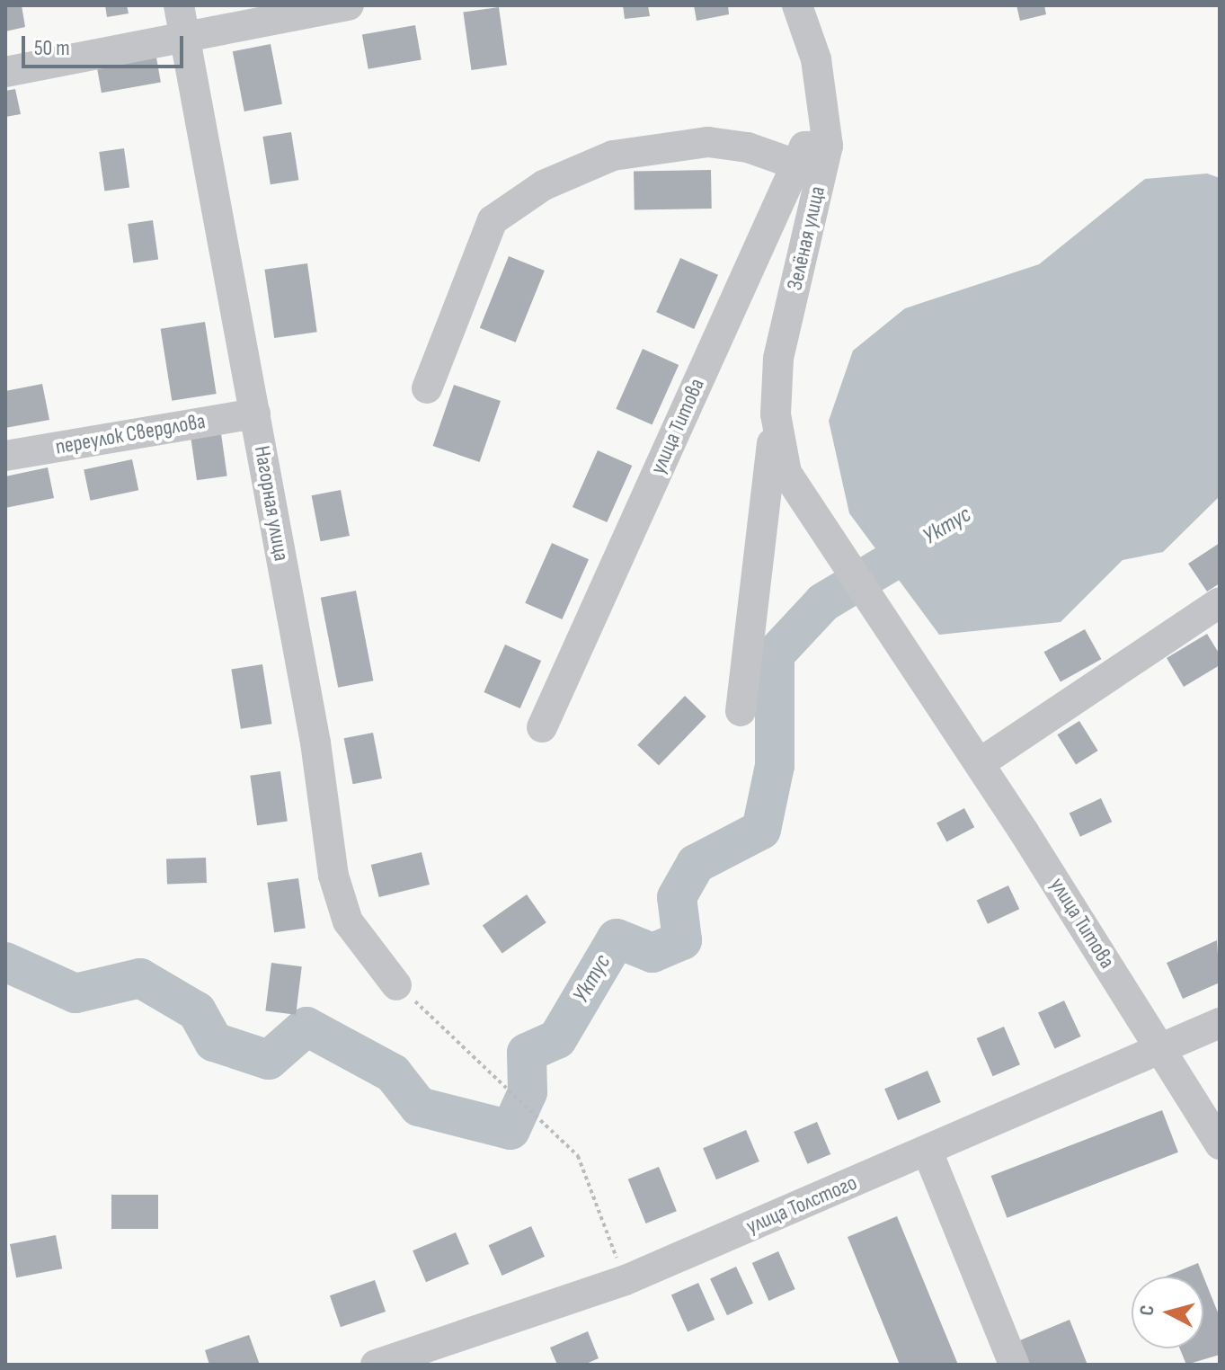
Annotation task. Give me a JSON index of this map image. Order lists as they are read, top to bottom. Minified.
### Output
{"streets":{"street":["Зелёная улица","улица Титова","переулок Свердлова","Нагорная улица","улица Толстого"]},"crossings":[["Зелёная улица","улица Титова"],["улица Титова","улица Толстого"],["переулок Свердлова","Нагорная улица"]],"water":["Уктус"],"scale_bar":"50 m","north":"left"}
